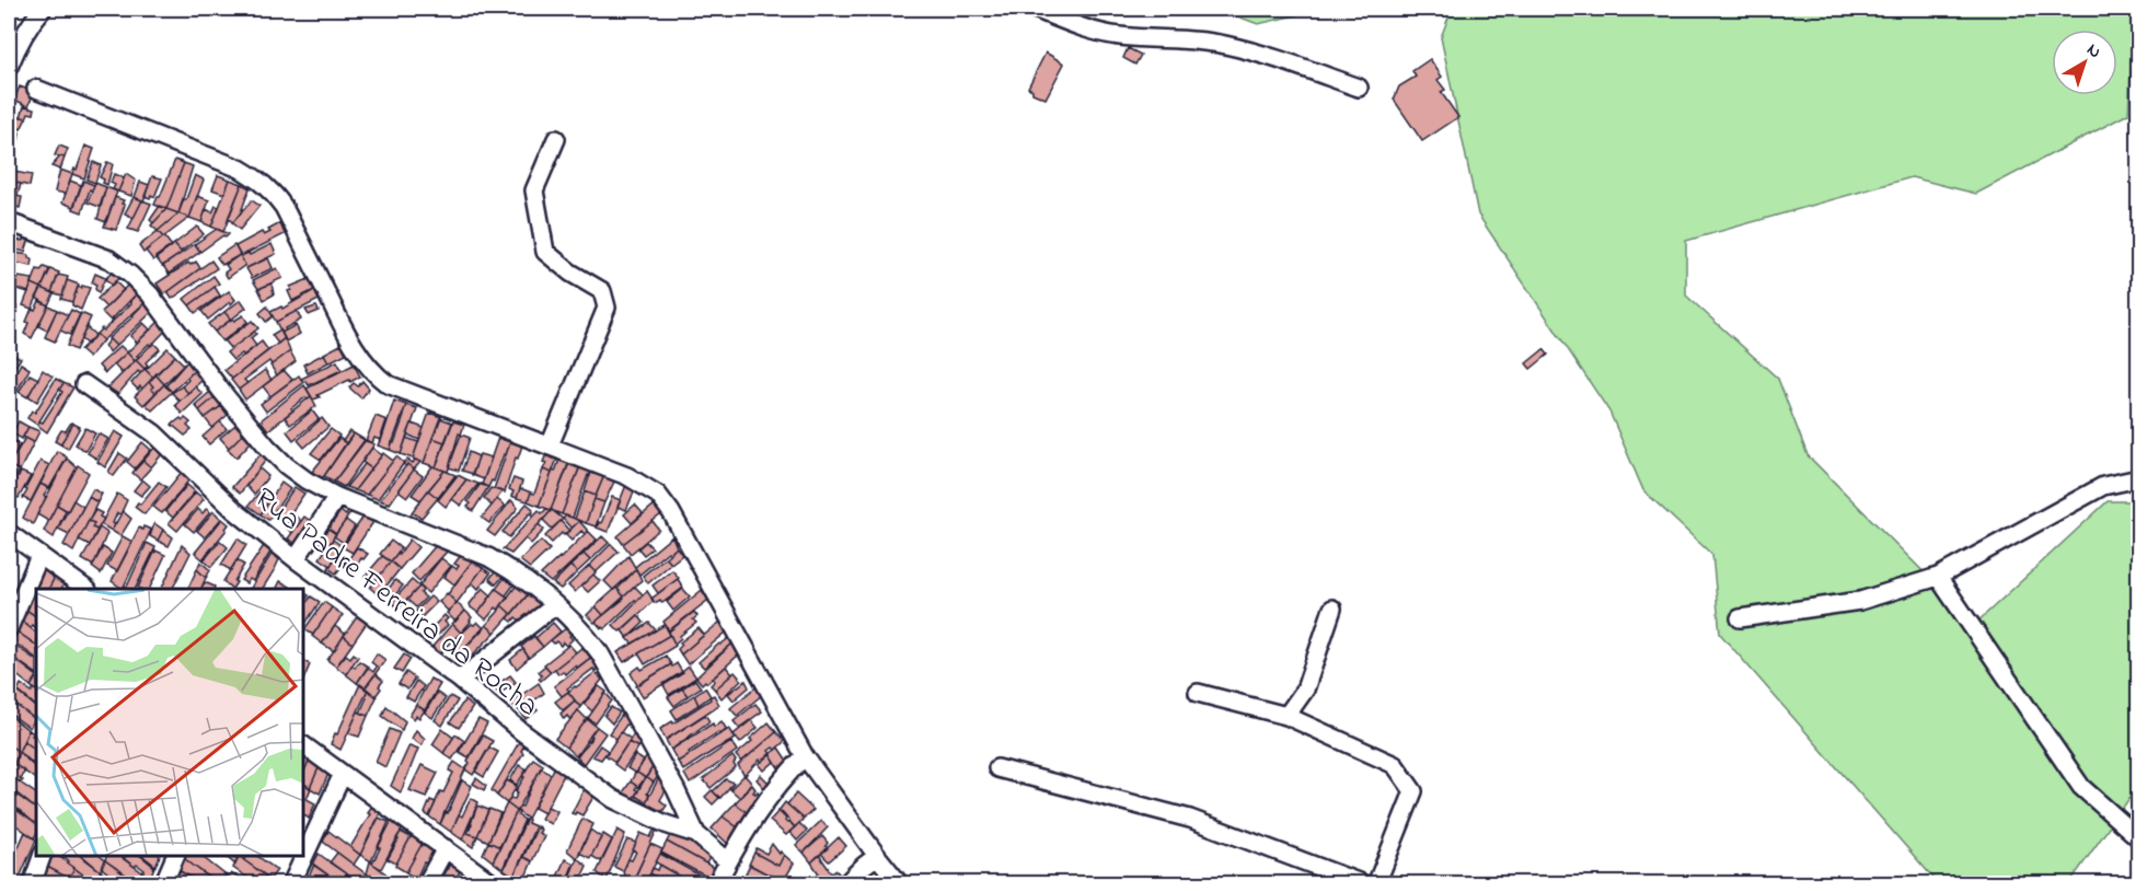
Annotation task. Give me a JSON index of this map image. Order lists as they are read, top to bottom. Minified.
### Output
{"streets":{"street":["Rua Padre Ferreira da Rocha"]},"north":"top right"}
